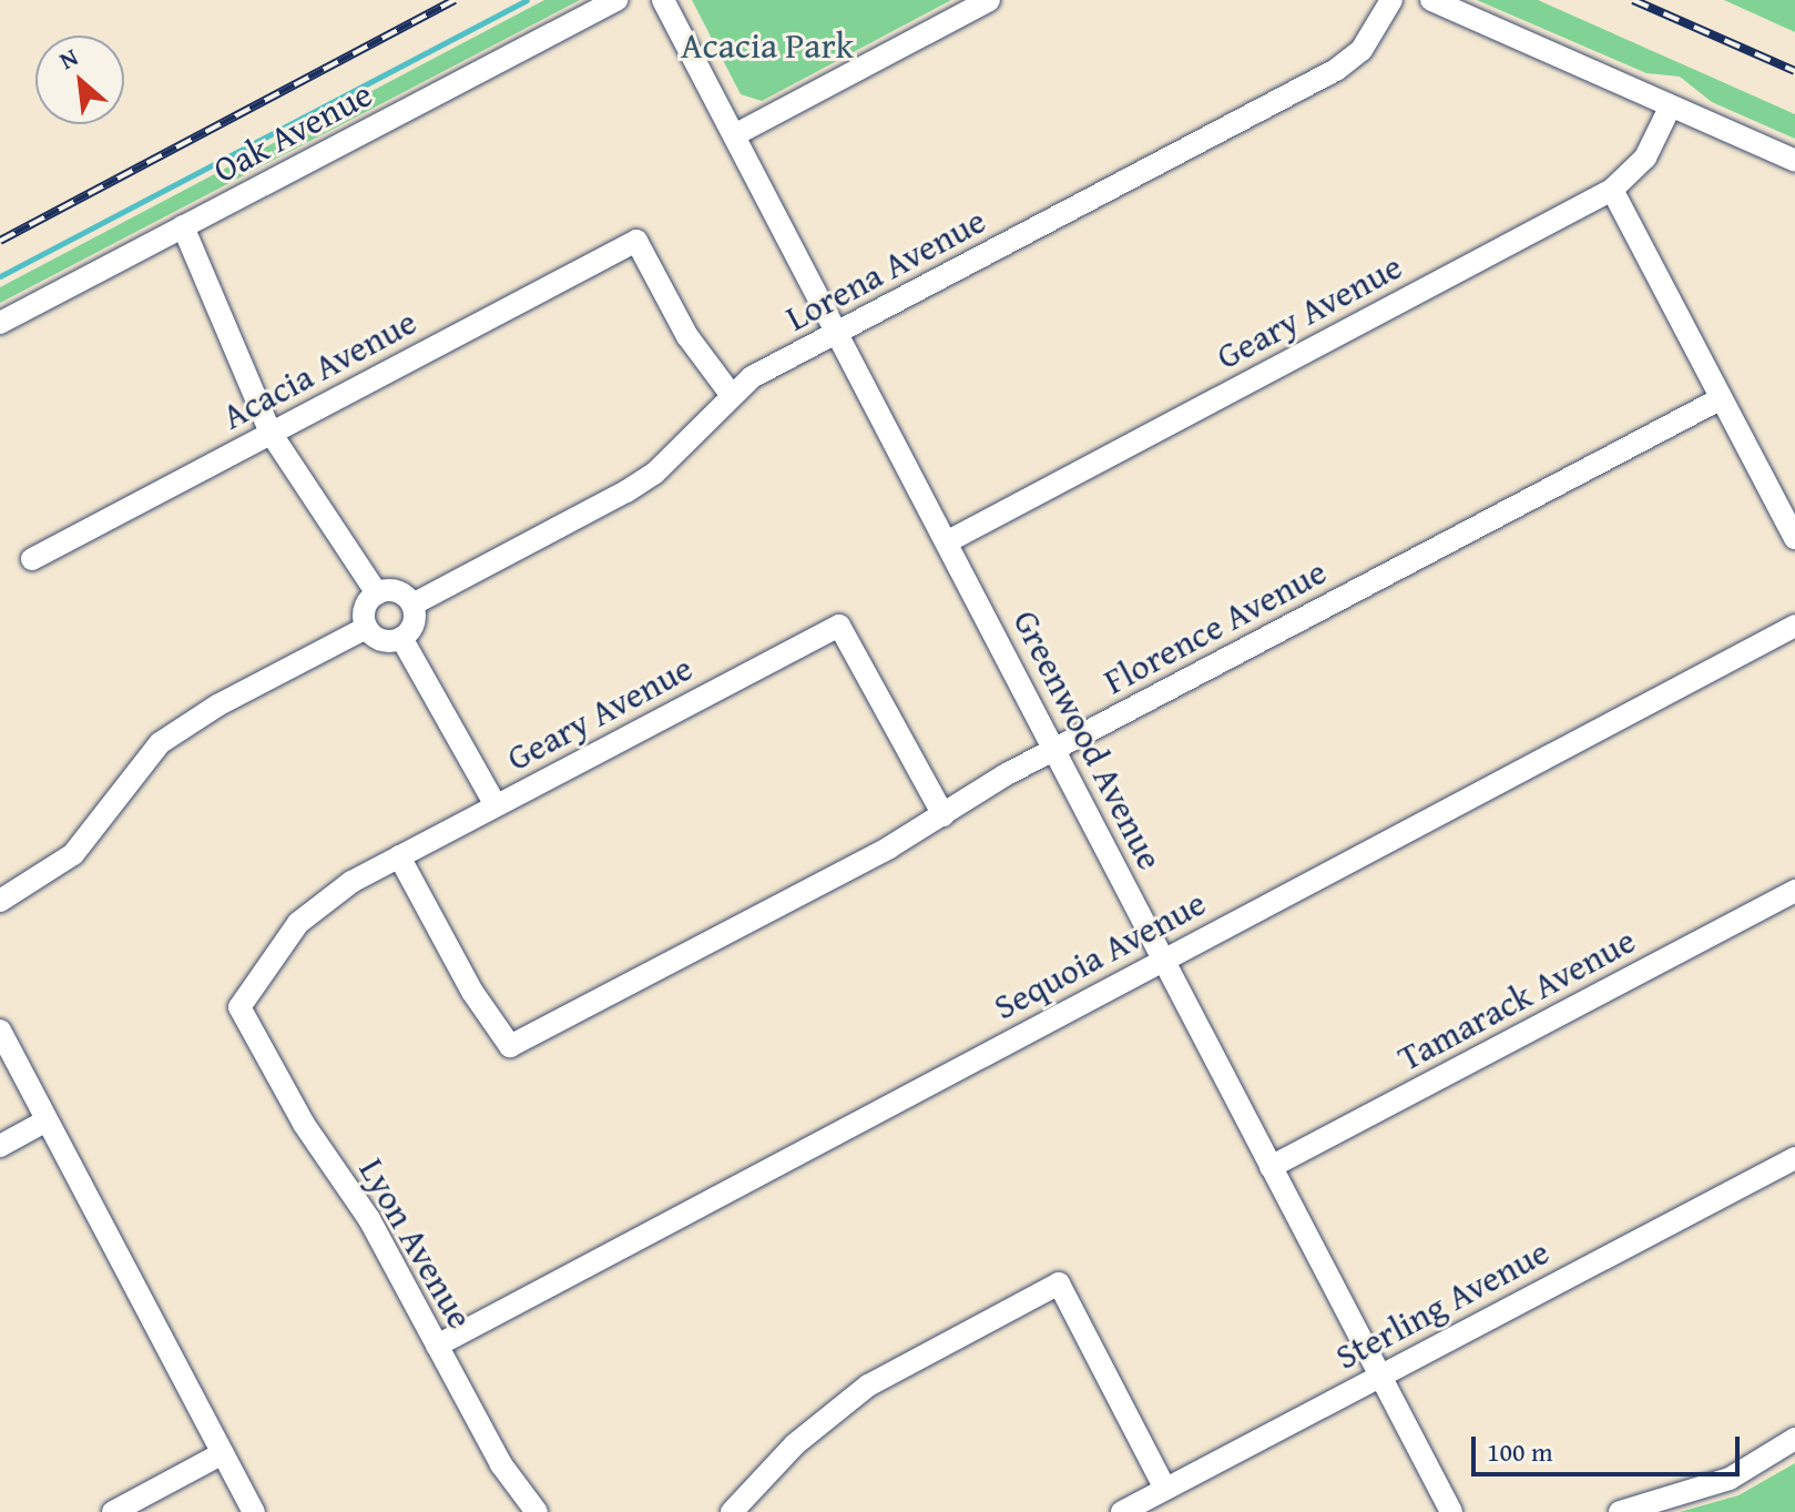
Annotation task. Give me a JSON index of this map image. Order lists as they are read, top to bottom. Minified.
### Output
{"streets":{"street":["Oak Avenue","Lorena Avenue","Geary Avenue","Acacia Avenue","Florence Avenue","Greenwood Avenue","Sequoia Avenue","Tamarack Avenue","Lyon Avenue","Sterling Avenue"]},"crossings":[["Lorena Avenue","Acacia Avenue"],["Lorena Avenue","Greenwood Avenue"],["Geary Avenue","Florence Avenue"],["Geary Avenue","Greenwood Avenue"],["Geary Avenue","Lyon Avenue"],["Florence Avenue","Greenwood Avenue"],["Greenwood Avenue","Sequoia Avenue"],["Greenwood Avenue","Tamarack Avenue"],["Greenwood Avenue","Sterling Avenue"],["Sequoia Avenue","Lyon Avenue"]],"parks":["Acacia Park"],"scale_bar":"100 m","north":"top left"}
